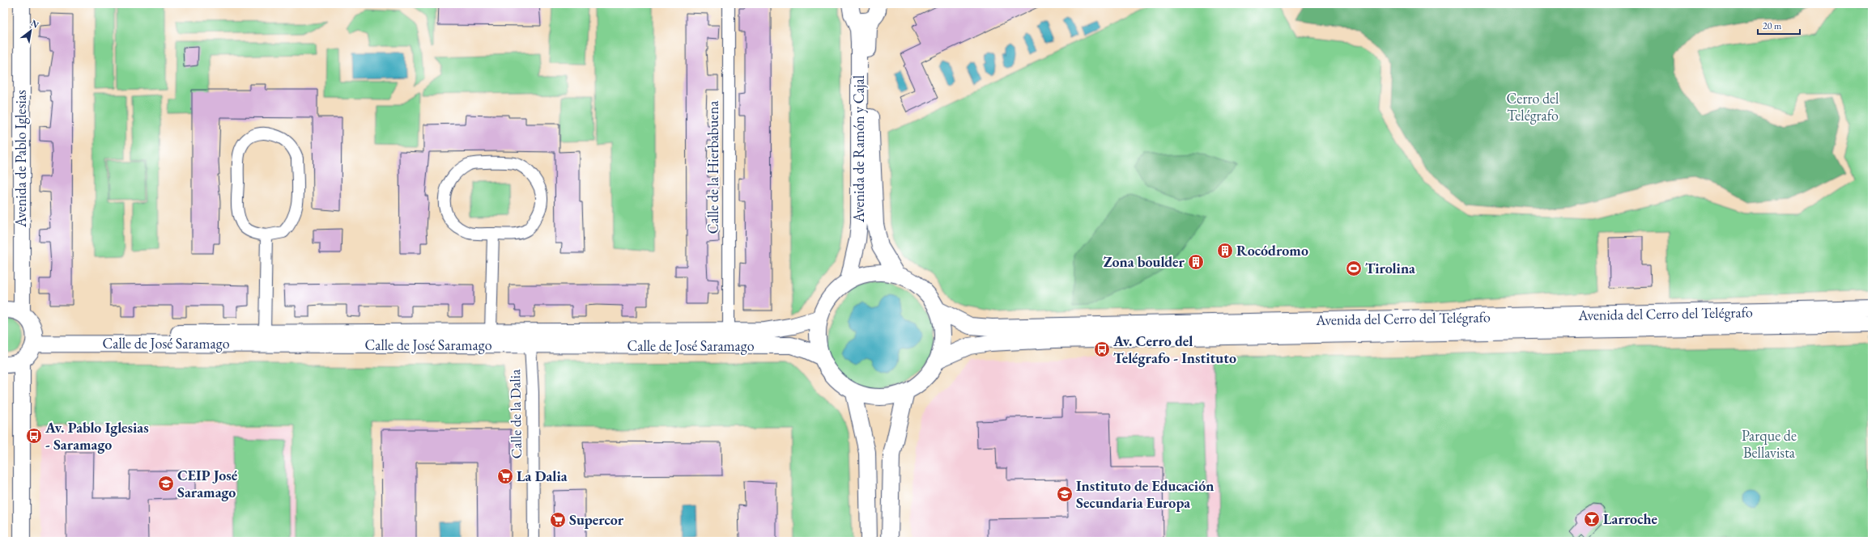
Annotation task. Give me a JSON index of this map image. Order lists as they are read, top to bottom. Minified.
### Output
{"streets":{"street":["Avenida de Ramón y Cajal","Avenida de Pablo Iglesias","Calle de la Hierbabuena","Avenida del Cerro del Telégrafo","Calle de José Saramago","Calle de la Dalia"]},"crossings":[["Calle de la Hierbabuena","Calle de José Saramago"],["Calle de José Saramago","Calle de la Dalia"]],"parks":["Cerro del Telégrafo","Parque de Bellavista"],"places":{"building":["Rocódromo","Zona boulder"],"sports":["Tirolina"],"bus stop":["Av. Cerro del Telégrafo - Instituto","Av. Pablo Iglesias - Saramago"],"supermarket":["La Dalia","Supercor"],"school or university":["CEIP José Saramago","Instituto de Educación Secundaria Europa"],"bar":["Larroche"]},"scale_bar":"20 m","north":"top right"}
